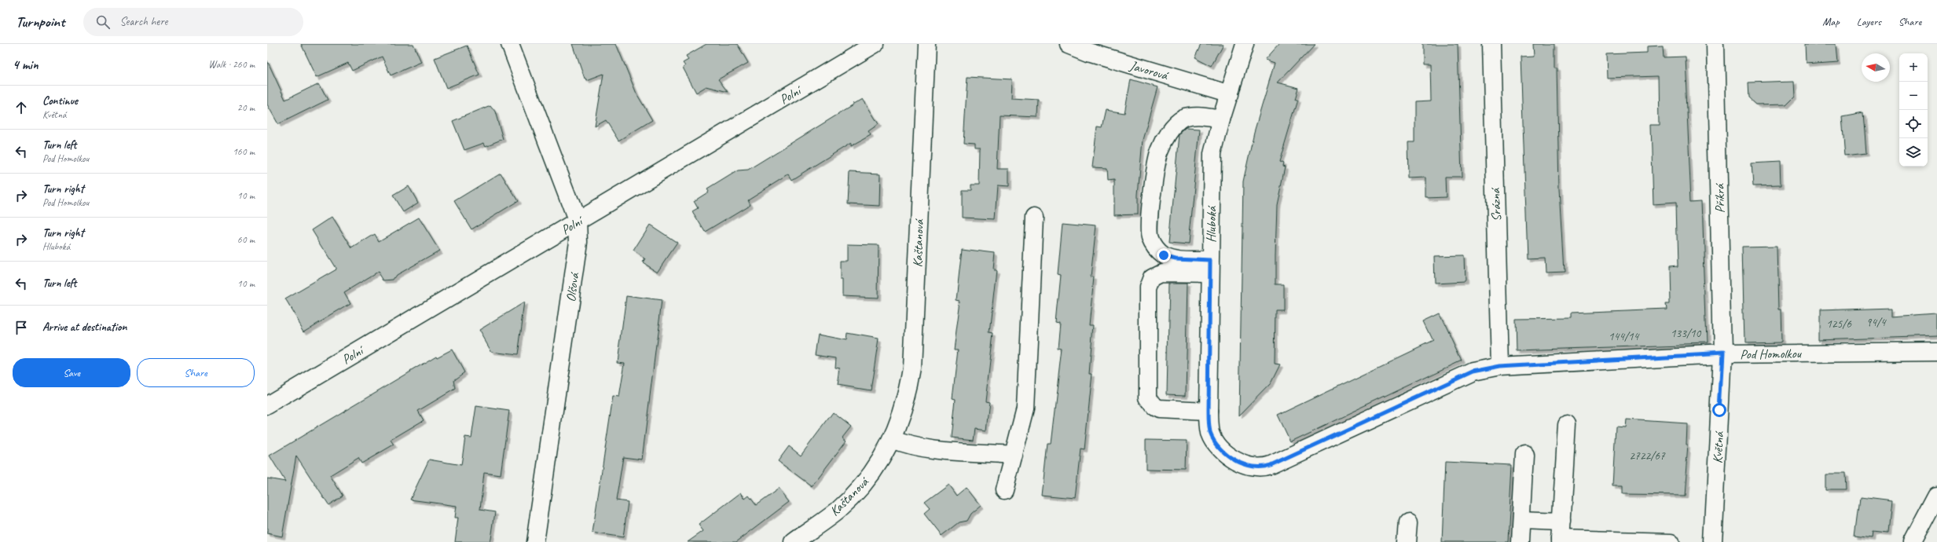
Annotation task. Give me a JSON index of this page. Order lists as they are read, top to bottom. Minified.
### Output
{"streets":{"street":["Javorová","Polní","Příkrá","Srázná","Hluboká","Kaštanová","Olšová","Pod Homolkou","Květná"]},"crossings":[["Javorová","Hluboká"],["Polní","Olšová"],["Příkrá","Pod Homolkou"],["Příkrá","Květná"],["Srázná","Pod Homolkou"],["Hluboká","Pod Homolkou"],["Pod Homolkou","Květná"]],"house_numbers":["94/4","125/6","133/10","144/14","2722/67"],"north":"left","page":{"header":"Turnpoint","search":"Search here","nav":["Map","Layers","Share"],"heading":["4 min","Walk · 260 m"],"map_buttons":["+","−"],"list":[["Continue","Květná","20 m"],["Turn left","Pod Homolkou","160 m"],["Turn right","Pod Homolkou","10 m"],["Turn right","Hluboká","60 m"],["Turn left","10 m"],"Arrive at destination"],"buttons":["Save","Share"]}}
